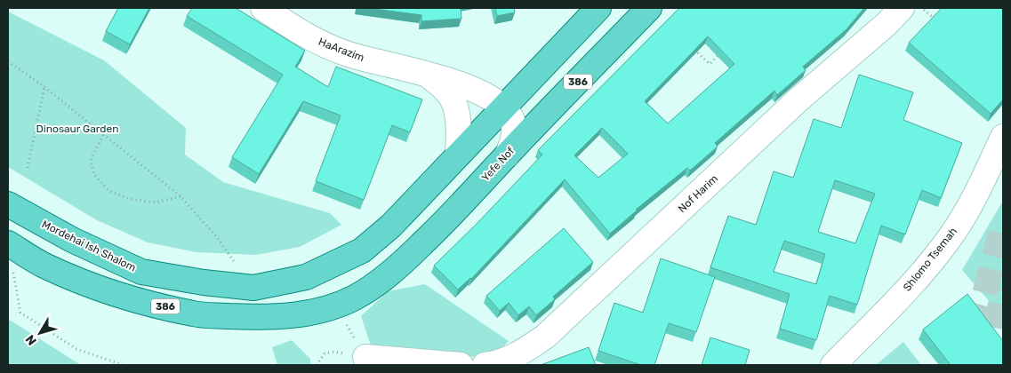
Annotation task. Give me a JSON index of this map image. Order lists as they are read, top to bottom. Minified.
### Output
{"streets":{"main road":["386","Yefe Nof","Mordehai Ish Shalom"],"street":["HaArazim","Nof Harim","Shlomo Tsemah"]},"crossings":[["HaArazim","Yefe Nof"],["HaArazim","Mordehai Ish Shalom"],["386","Yefe Nof"]],"parks":["Dinosaur Garden"],"north":"bottom left"}
